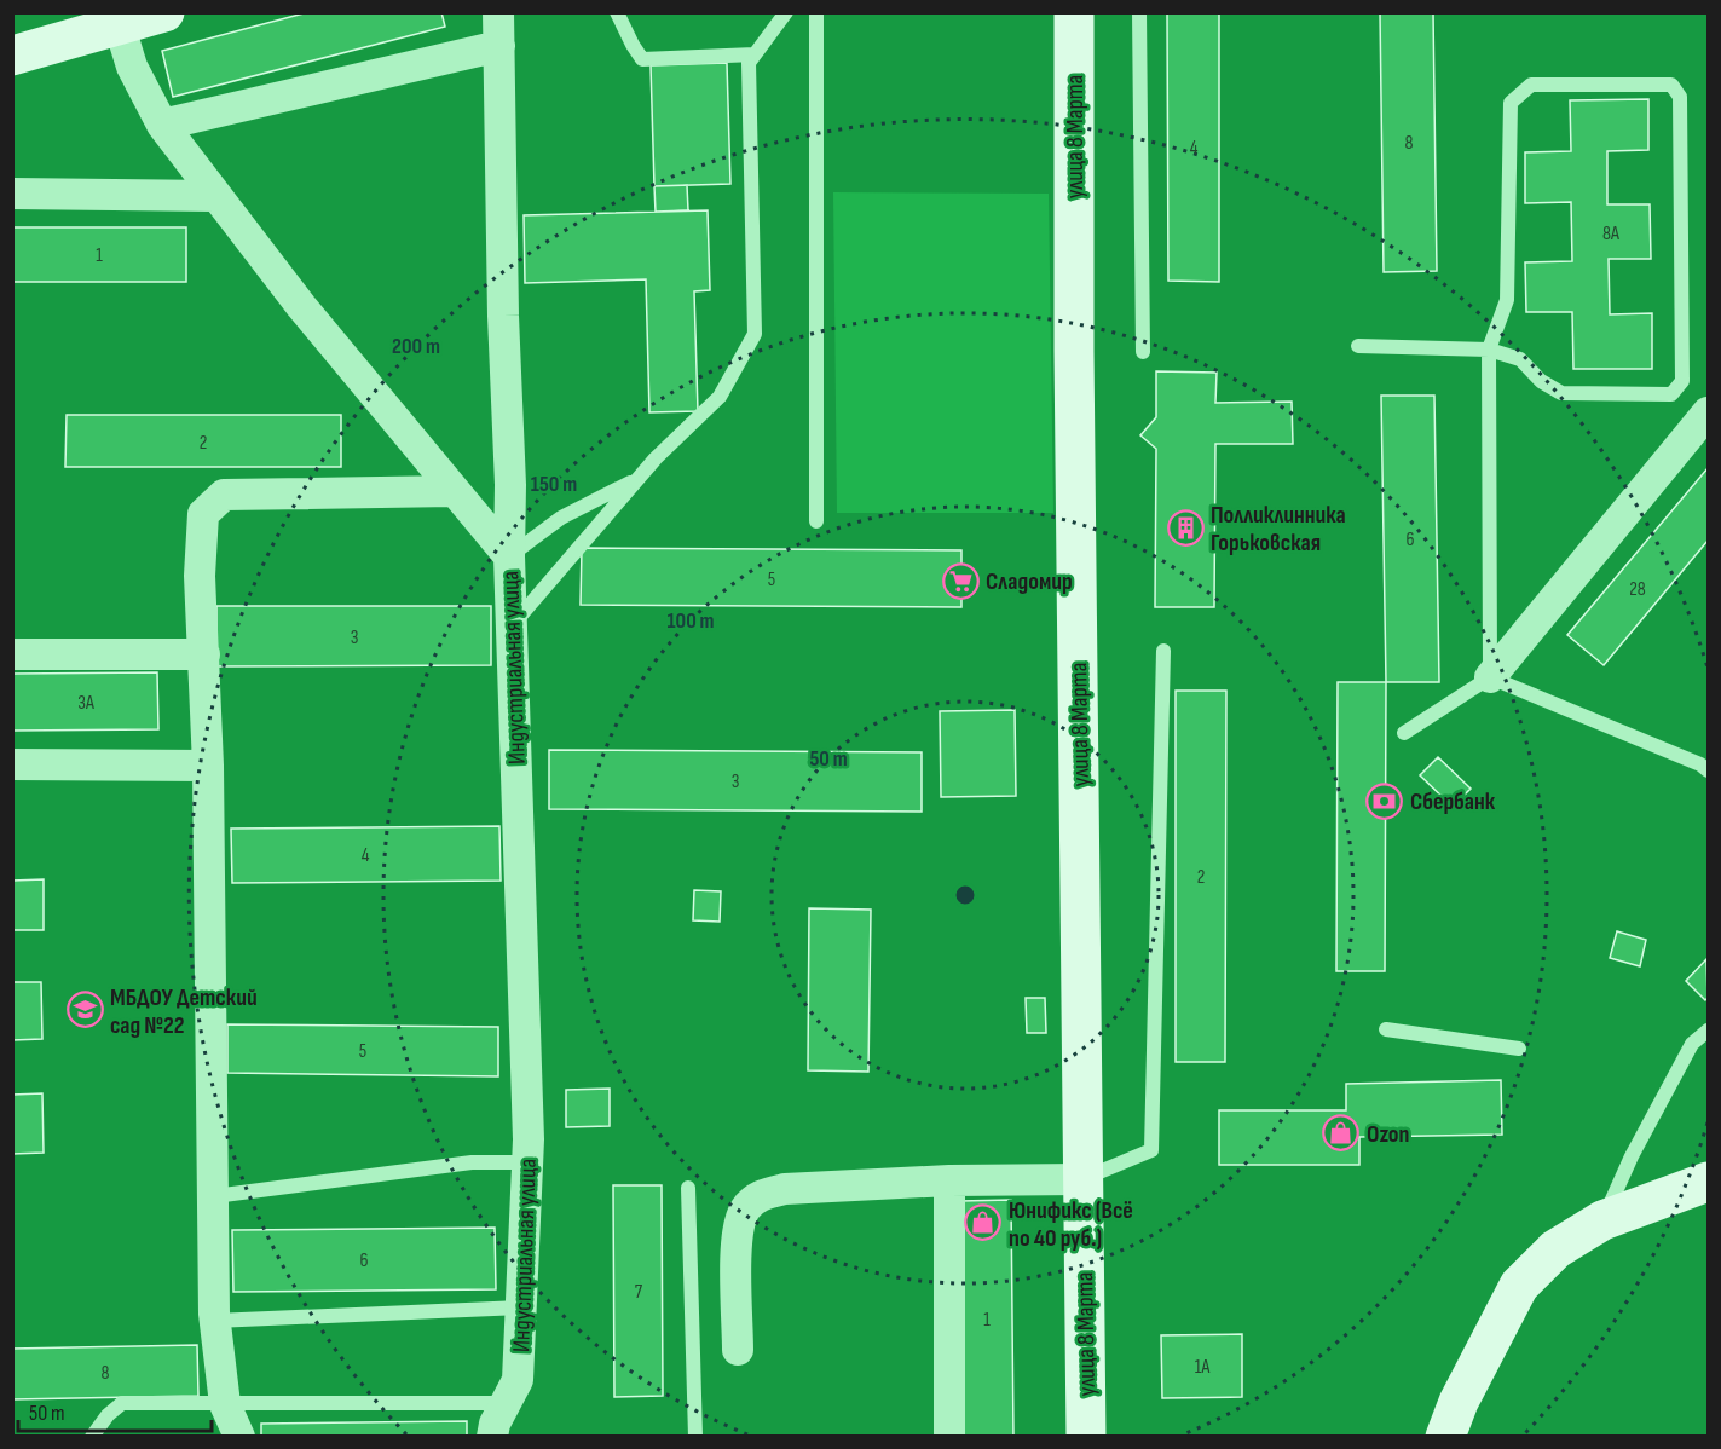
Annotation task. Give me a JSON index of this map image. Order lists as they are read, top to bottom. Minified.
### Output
{"streets":{"street":["улица 8 Марта","Индустриальная улица"]},"places":{"building":["Полликлинника Горьковская"],"supermarket":["Сладомир"],"bank":["Сбербанк"],"school or university":["МБДОУ Детский сад №22"],"shop":["Ozon","Юнификс (Всё по 40 руб.)"]},"house_numbers":["8","4","8А","1","2","6","5","28","3","3А","3","4","2","5","6","7","1","1А","8"],"scale_bar":"50 m","rings":["200 m","150 m","100 m","50 m"]}
